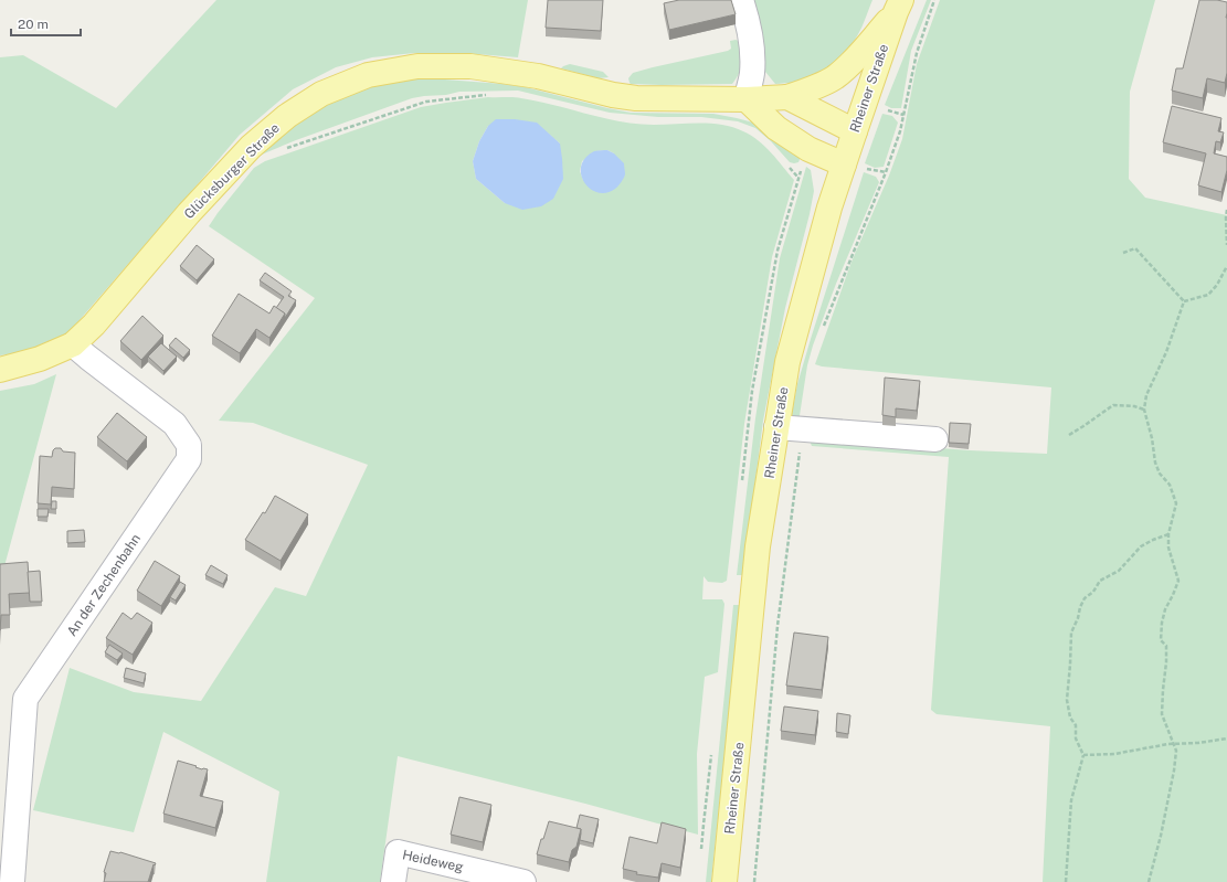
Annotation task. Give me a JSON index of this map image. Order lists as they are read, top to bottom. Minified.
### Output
{"streets":{"main road":["Rheiner Straße","Glücksburger Straße"],"street":["An der Zechenbahn","Heideweg"]},"crossings":[["Rheiner Straße","Glücksburger Straße"],["Glücksburger Straße","An der Zechenbahn"]],"scale_bar":"20 m"}
